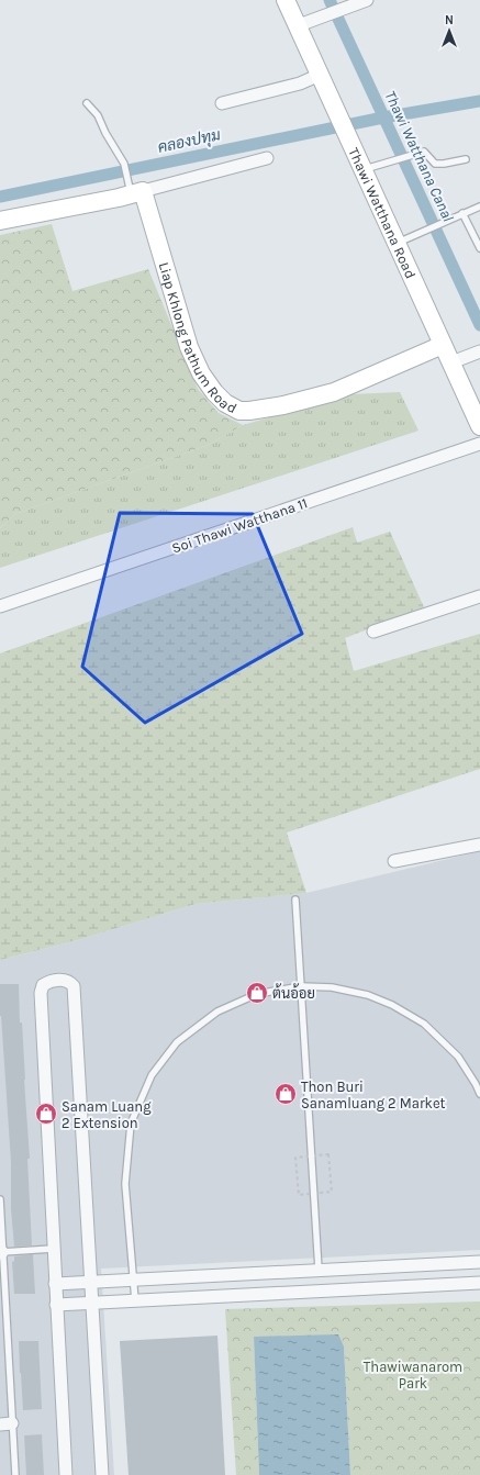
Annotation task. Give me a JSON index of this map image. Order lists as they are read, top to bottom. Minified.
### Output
{"streets":{"street":["Thawi Watthana Road","Liap Khlong Pathum Road","Soi Thawi Watthana 11"]},"crossings":[["Thawi Watthana Road","Liap Khlong Pathum Road"]],"water":["คลองปทุม","Thawi Watthana Canal"],"parks":["Thawiwanarom Park"],"places":{"shop":["ต้นอ้อย","Thon Buri Sanamluang 2 Market","Sanam Luang 2 Extension"]},"north":"top"}
